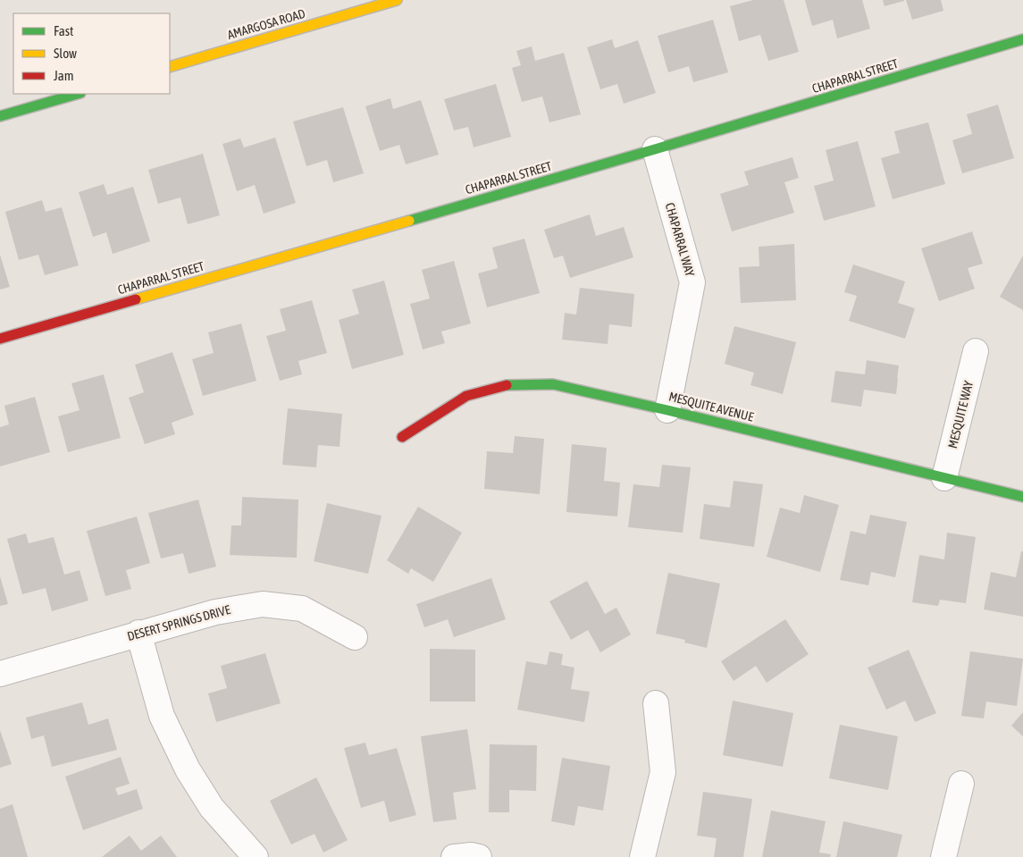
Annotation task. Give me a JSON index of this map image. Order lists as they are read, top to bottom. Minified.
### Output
{"streets":{"street":["AMARGOSA ROAD","CHAPARRAL STREET","CHAPARRAL WAY","MESQUITE AVENUE","MESQUITE WAY","DESERT SPRINGS DRIVE"]},"crossings":[["CHAPARRAL STREET","CHAPARRAL WAY"],["CHAPARRAL WAY","MESQUITE AVENUE"],["MESQUITE AVENUE","MESQUITE WAY"]],"legend":["Fast","Slow","Jam"]}
